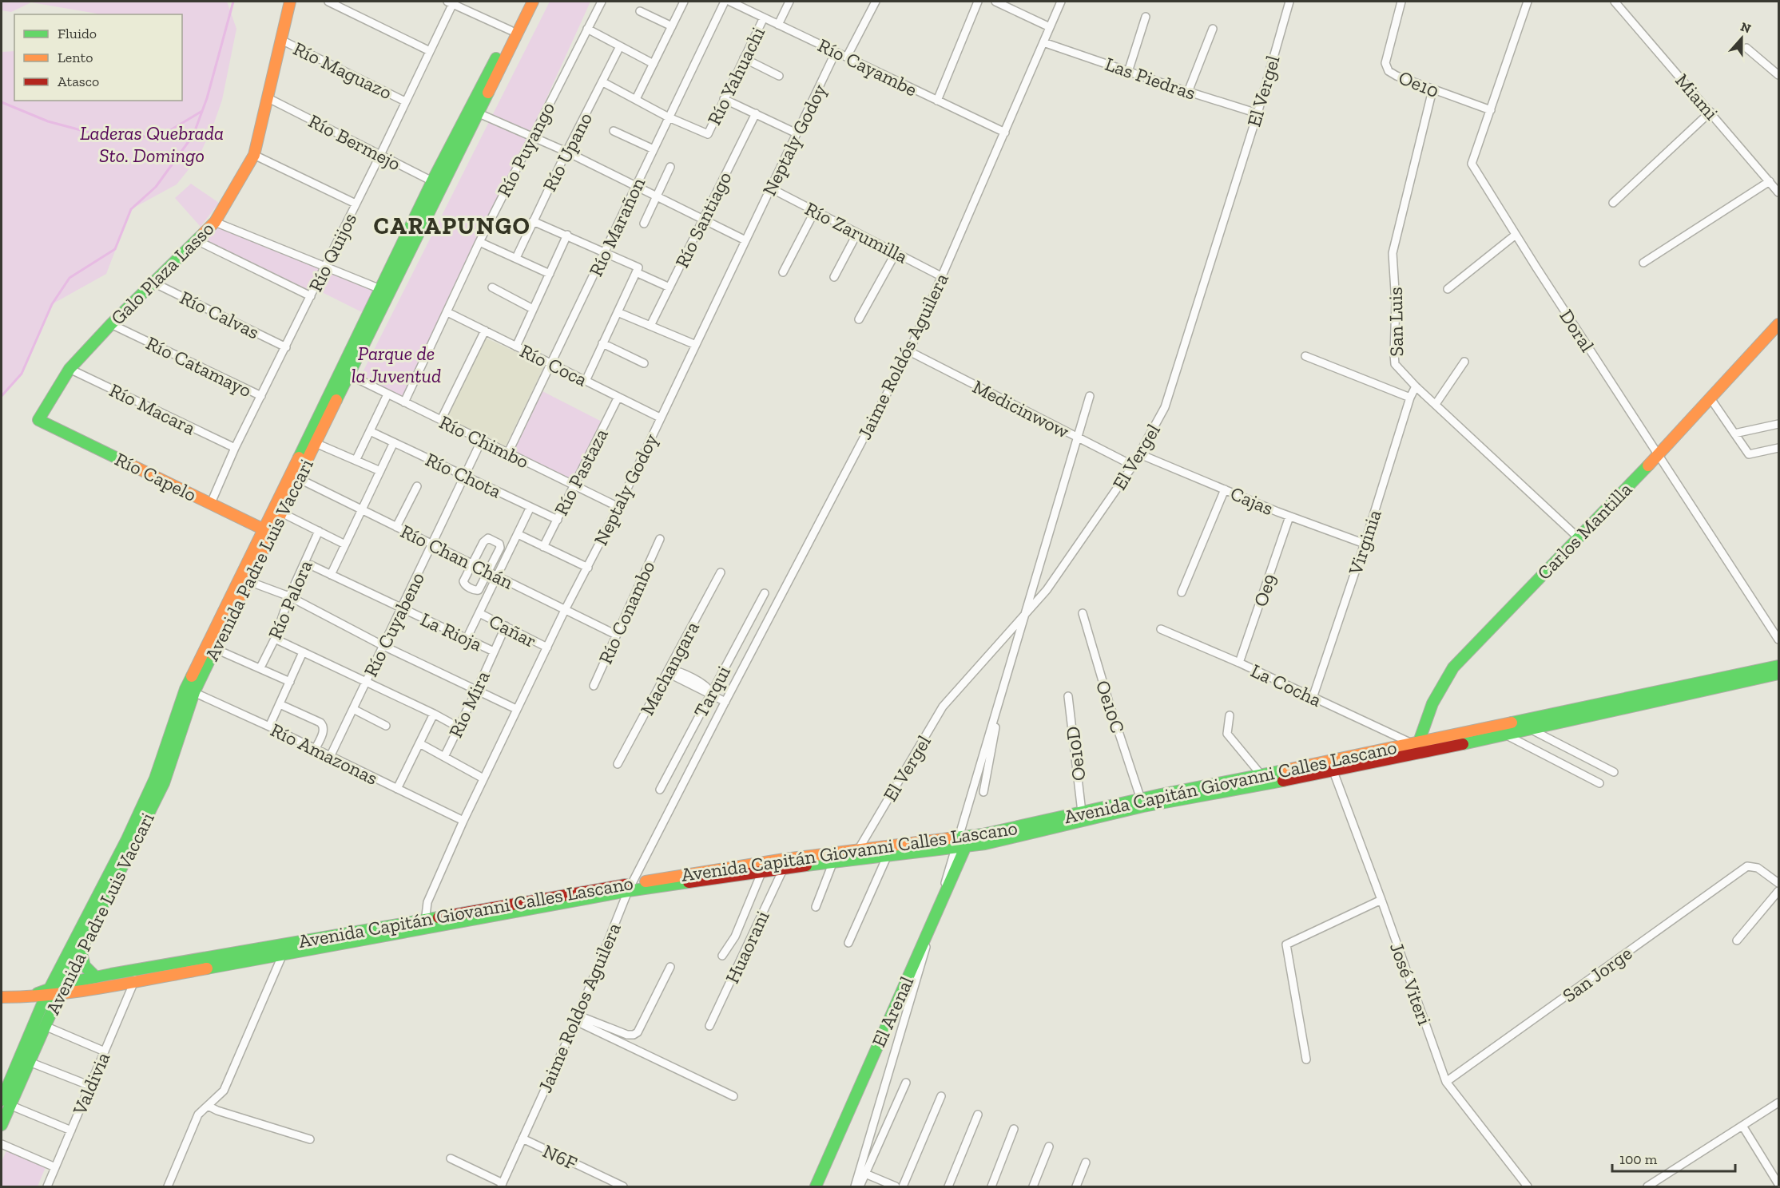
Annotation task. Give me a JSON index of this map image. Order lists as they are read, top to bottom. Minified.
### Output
{"streets":{"main road":["Galo Plaza Lasso","Río Capelo","Carlos Mantilla","Avenida Padre Luis Vaccari","Avenida Capitán Giovanni Calles Lascano","El Arenal"],"street":["Río Cayambe","Río Maguazo","Río Yahuachi","Las Piedras","Oe10","El Vergel","Miami","Neptaly Godoy","Río Bermejo","Río Puyango","Río Upano","Río Santiago","Río Marañon","Río Zarumilla","Río Quijos","Río Calvas","San Luis","Doral","Jaime Roldós Aguilera","Río Coca","Río Catamayo","Río Macara","Medicinwow","Río Chimbo","Río Pastaza","Río Chota","Cajas","Virginia","Río Chan Chán","Oe9","Río Palora","Río Conambo","Río Cuyabeno","Cañar","La Rioja","Machangara","La Cocha","Tarqui","Río Mira","Oe10C","Río Amazonas","Oe10D","Huaorani","San Jorge","José Viteri","Jaime Roldos Aguilera","Valdivia","N6F"]},"crossings":[["Río Cayambe","Río Yahuachi"],["Río Cayambe","Neptaly Godoy"],["Río Cayambe","Jaime Roldós Aguilera"],["Río Maguazo","Río Quijos"],["Río Maguazo","Galo Plaza Lasso"],["Río Yahuachi","Río Marañon"],["Las Piedras","El Vergel"],["Las Piedras","Jaime Roldós Aguilera"],["Oe10","San Luis"],["Oe10","Doral"],["El Vergel","Medicinwow"],["El Vergel","Cajas"],["El Vergel","Avenida Capitán Giovanni Calles Lascano"],["Neptaly Godoy","Río Zarumilla"],["Neptaly Godoy","Río Coca"],["Neptaly Godoy","Río Chimbo"],["Neptaly Godoy","Río Chan Chán"],["Neptaly Godoy","Cañar"],["Neptaly Godoy","Río Amazonas"],["Neptaly Godoy","Avenida Capitán Giovanni Calles Lascano"],["Río Bermejo","Río Quijos"],["Río Bermejo","Galo Plaza Lasso"],["Río Bermejo","Avenida Padre Luis Vaccari"],["Río Puyango","Río Coca"],["Río Puyango","Río Chimbo"],["Río Marañon","Río Coca"],["Río Marañon","Río Chimbo"],["Río Zarumilla","Jaime Roldós Aguilera"],["Río Quijos","Río Calvas"],["Río Quijos","Río Catamayo"],["Río Quijos","Río Macara"],["Río Quijos","Río Capelo"],["Galo Plaza Lasso","Río Calvas"],["Galo Plaza Lasso","Río Catamayo"],["Galo Plaza Lasso","Río Macara"],["Galo Plaza Lasso","Río Capelo"],["San Luis","Carlos Mantilla"],["San Luis","Virginia"],["Doral","Carlos Mantilla"],["Jaime Roldós Aguilera","Medicinwow"],["Jaime Roldós Aguilera","Jaime Roldos Aguilera"],["Río Coca","Río Pastaza"],["Río Chimbo","Río Pastaza"],["Río Chimbo","Avenida Padre Luis Vaccari"],["Río Chimbo","Río Cuyabeno"],["Río Pastaza","Río Chota"],["Río Chota","Río Cuyabeno"],["Río Capelo","Avenida Padre Luis Vaccari"],["Cajas","Virginia"],["Cajas","Oe9"],["Carlos Mantilla","La Cocha"],["Carlos Mantilla","Avenida Capitán Giovanni Calles Lascano"],["Virginia","La Cocha"],["Río Chan Chán","Avenida Padre Luis Vaccari"],["Río Chan Chán","Río Conambo"],["Río Chan Chán","Río Cuyabeno"],["Avenida Padre Luis Vaccari","Río Amazonas"],["Avenida Padre Luis Vaccari","Avenida Capitán Giovanni Calles Lascano"],["Oe9","La Cocha"],["Río Palora","La Rioja"],["Río Cuyabeno","La Rioja"],["Río Cuyabeno","Río Amazonas"],["Cañar","Río Mira"],["La Rioja","Río Mira"],["La Cocha","Avenida Capitán Giovanni Calles Lascano"],["Oe10C","Avenida Capitán Giovanni Calles Lascano"],["Oe10D","Avenida Capitán Giovanni Calles Lascano"],["Avenida Capitán Giovanni Calles Lascano","Huaorani"],["Avenida Capitán Giovanni Calles Lascano","José Viteri"],["Avenida Capitán Giovanni Calles Lascano","Jaime Roldos Aguilera"],["Avenida Capitán Giovanni Calles Lascano","El Arenal"],["Avenida Capitán Giovanni Calles Lascano","Valdivia"],["San Jorge","José Viteri"],["Jaime Roldos Aguilera","N6F"]],"districts":["CARAPUNGO"],"parks":["Laderas Quebrada Sto. Domingo","Parque de la Juventud"],"legend":["Fluido","Lento","Atasco"],"scale_bar":"100 m","north":"top"}
